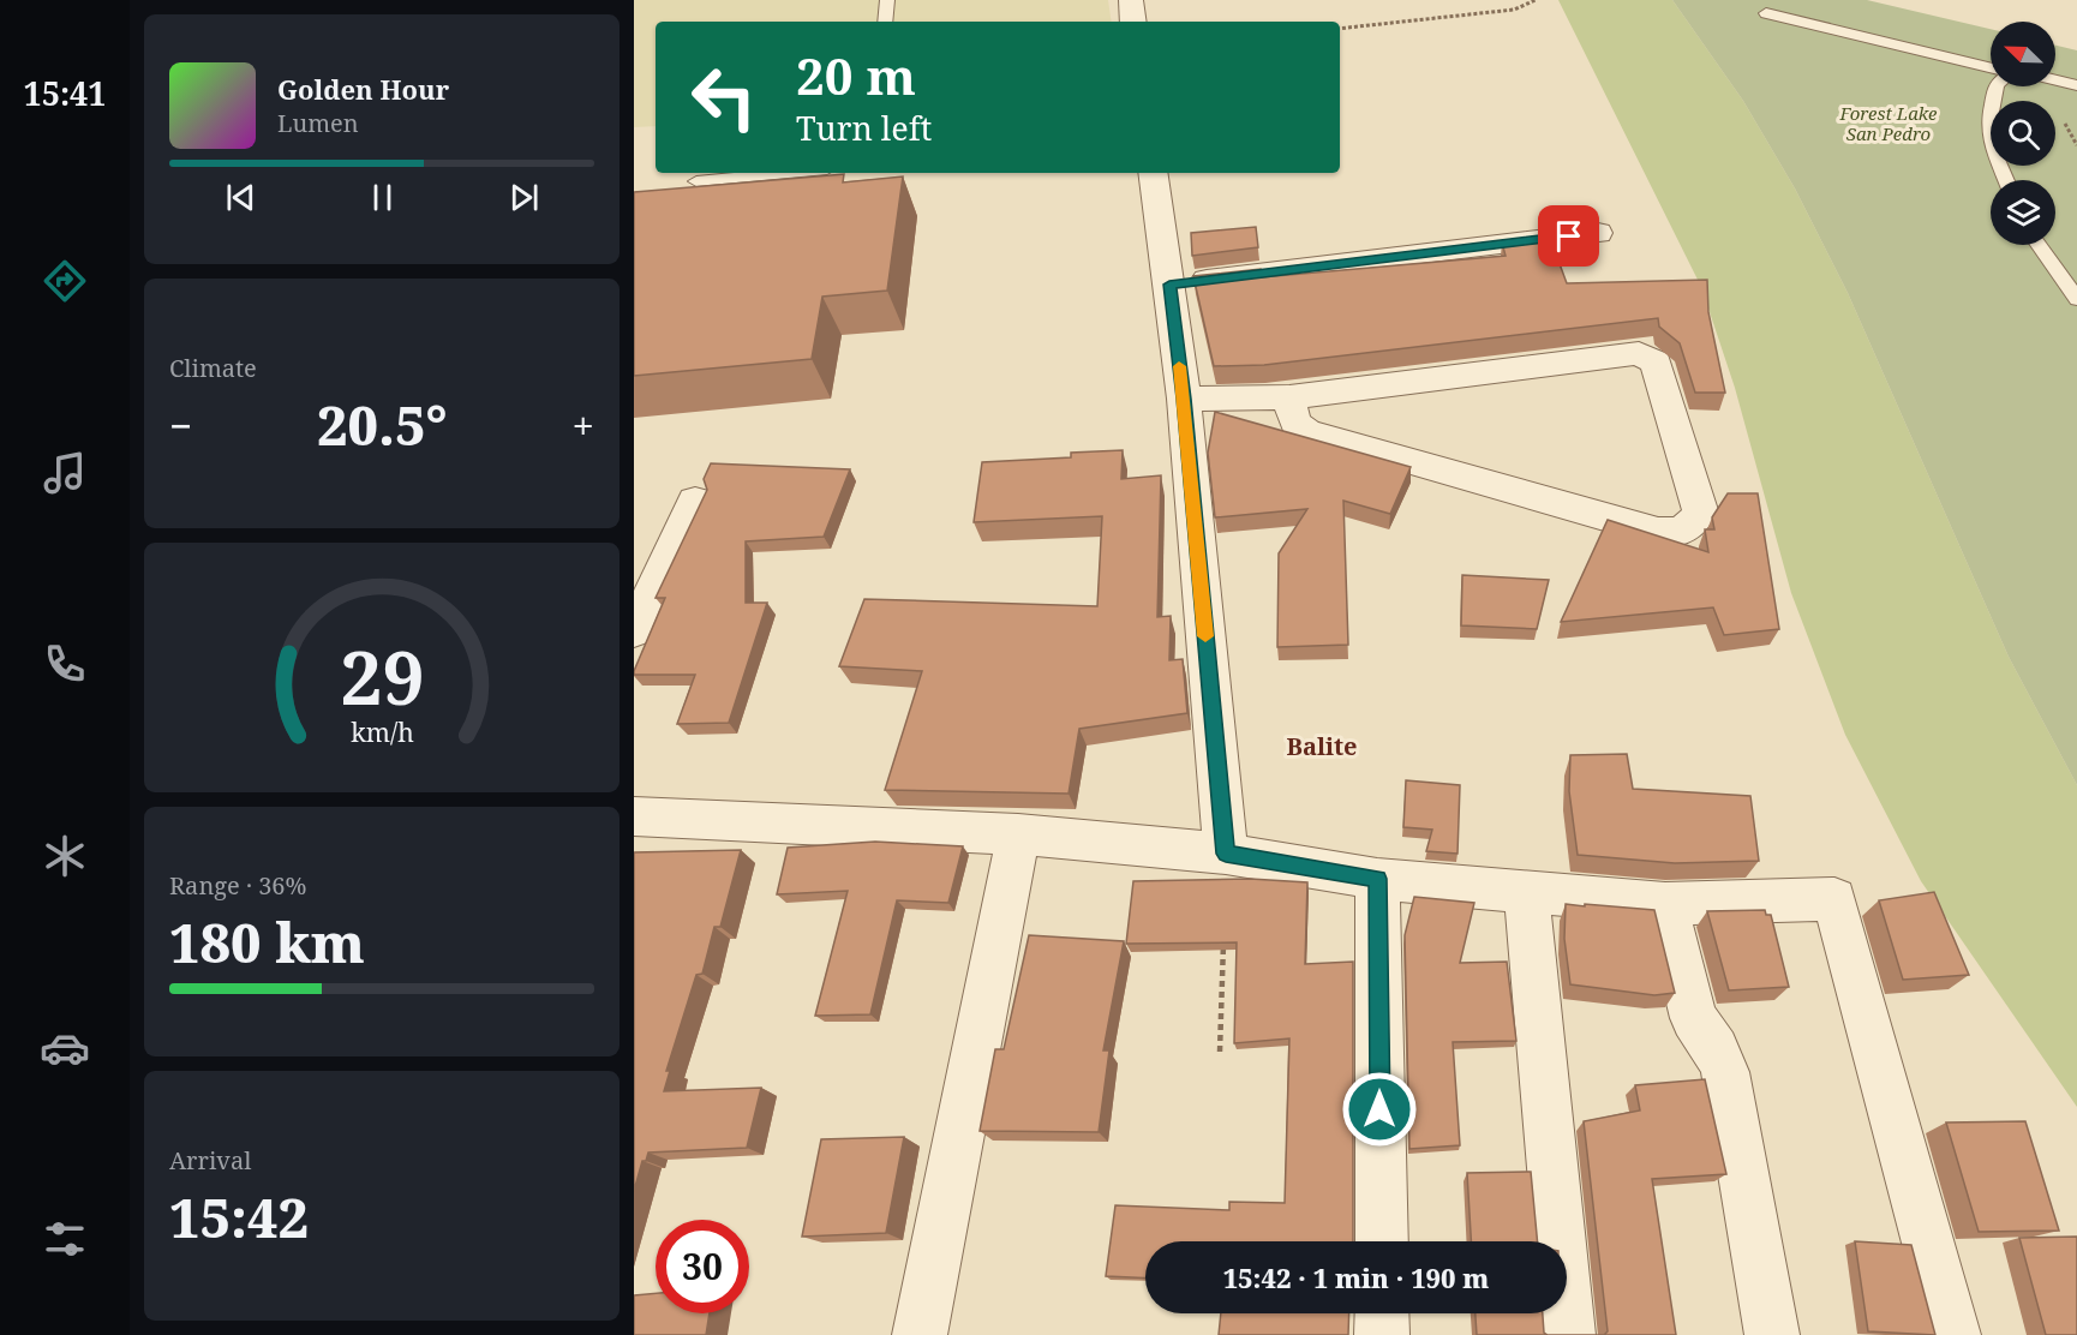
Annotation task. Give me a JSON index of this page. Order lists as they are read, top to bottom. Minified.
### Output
{"districts":["Balite"],"parks":["Forest Lake San Pedro"],"north":"top left","page":{"tabs":"15:41","turn":["20 m","Turn left"],"song":["Golden Hour","Lumen"],"tile":["Climate",["Range · 36%","180 km"],["Arrival","15:42"]],"heat":["−","20.5°","+"],"limit":"30","trip":"15:42 · 1 min · 190 m","gauge":["29","km/h"]}}
